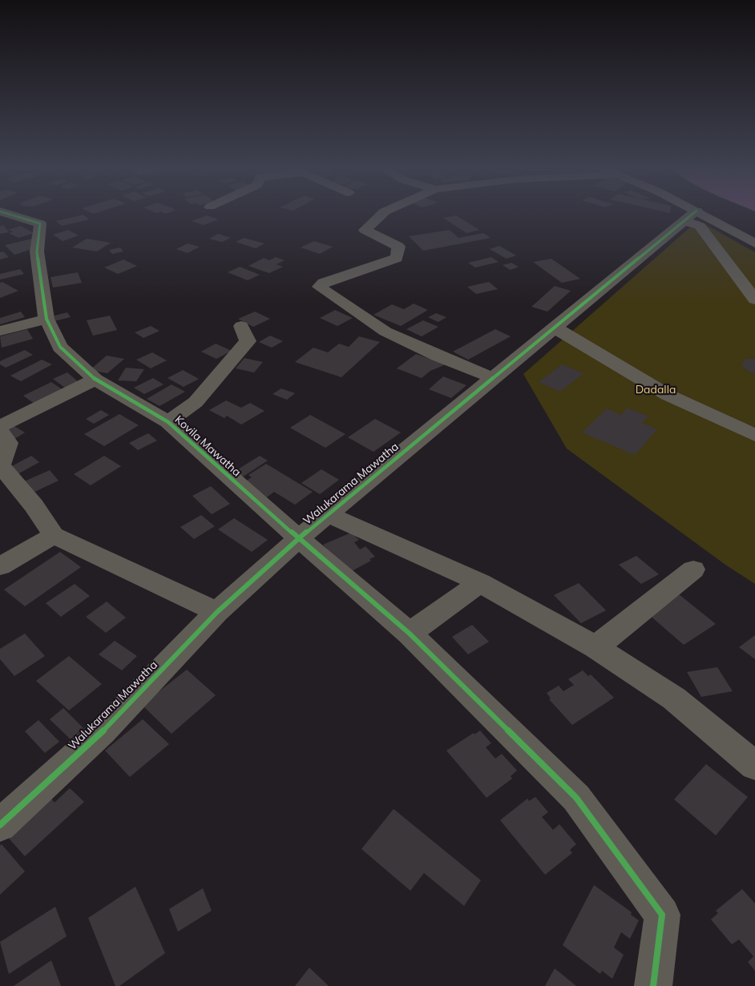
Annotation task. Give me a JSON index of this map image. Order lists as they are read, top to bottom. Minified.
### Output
{"streets":{"main road":["Kovila Mawatha","Walukarama Mawatha"]},"crossings":[["Kovila Mawatha","Walukarama Mawatha"]],"parks":["Dadalla"]}
